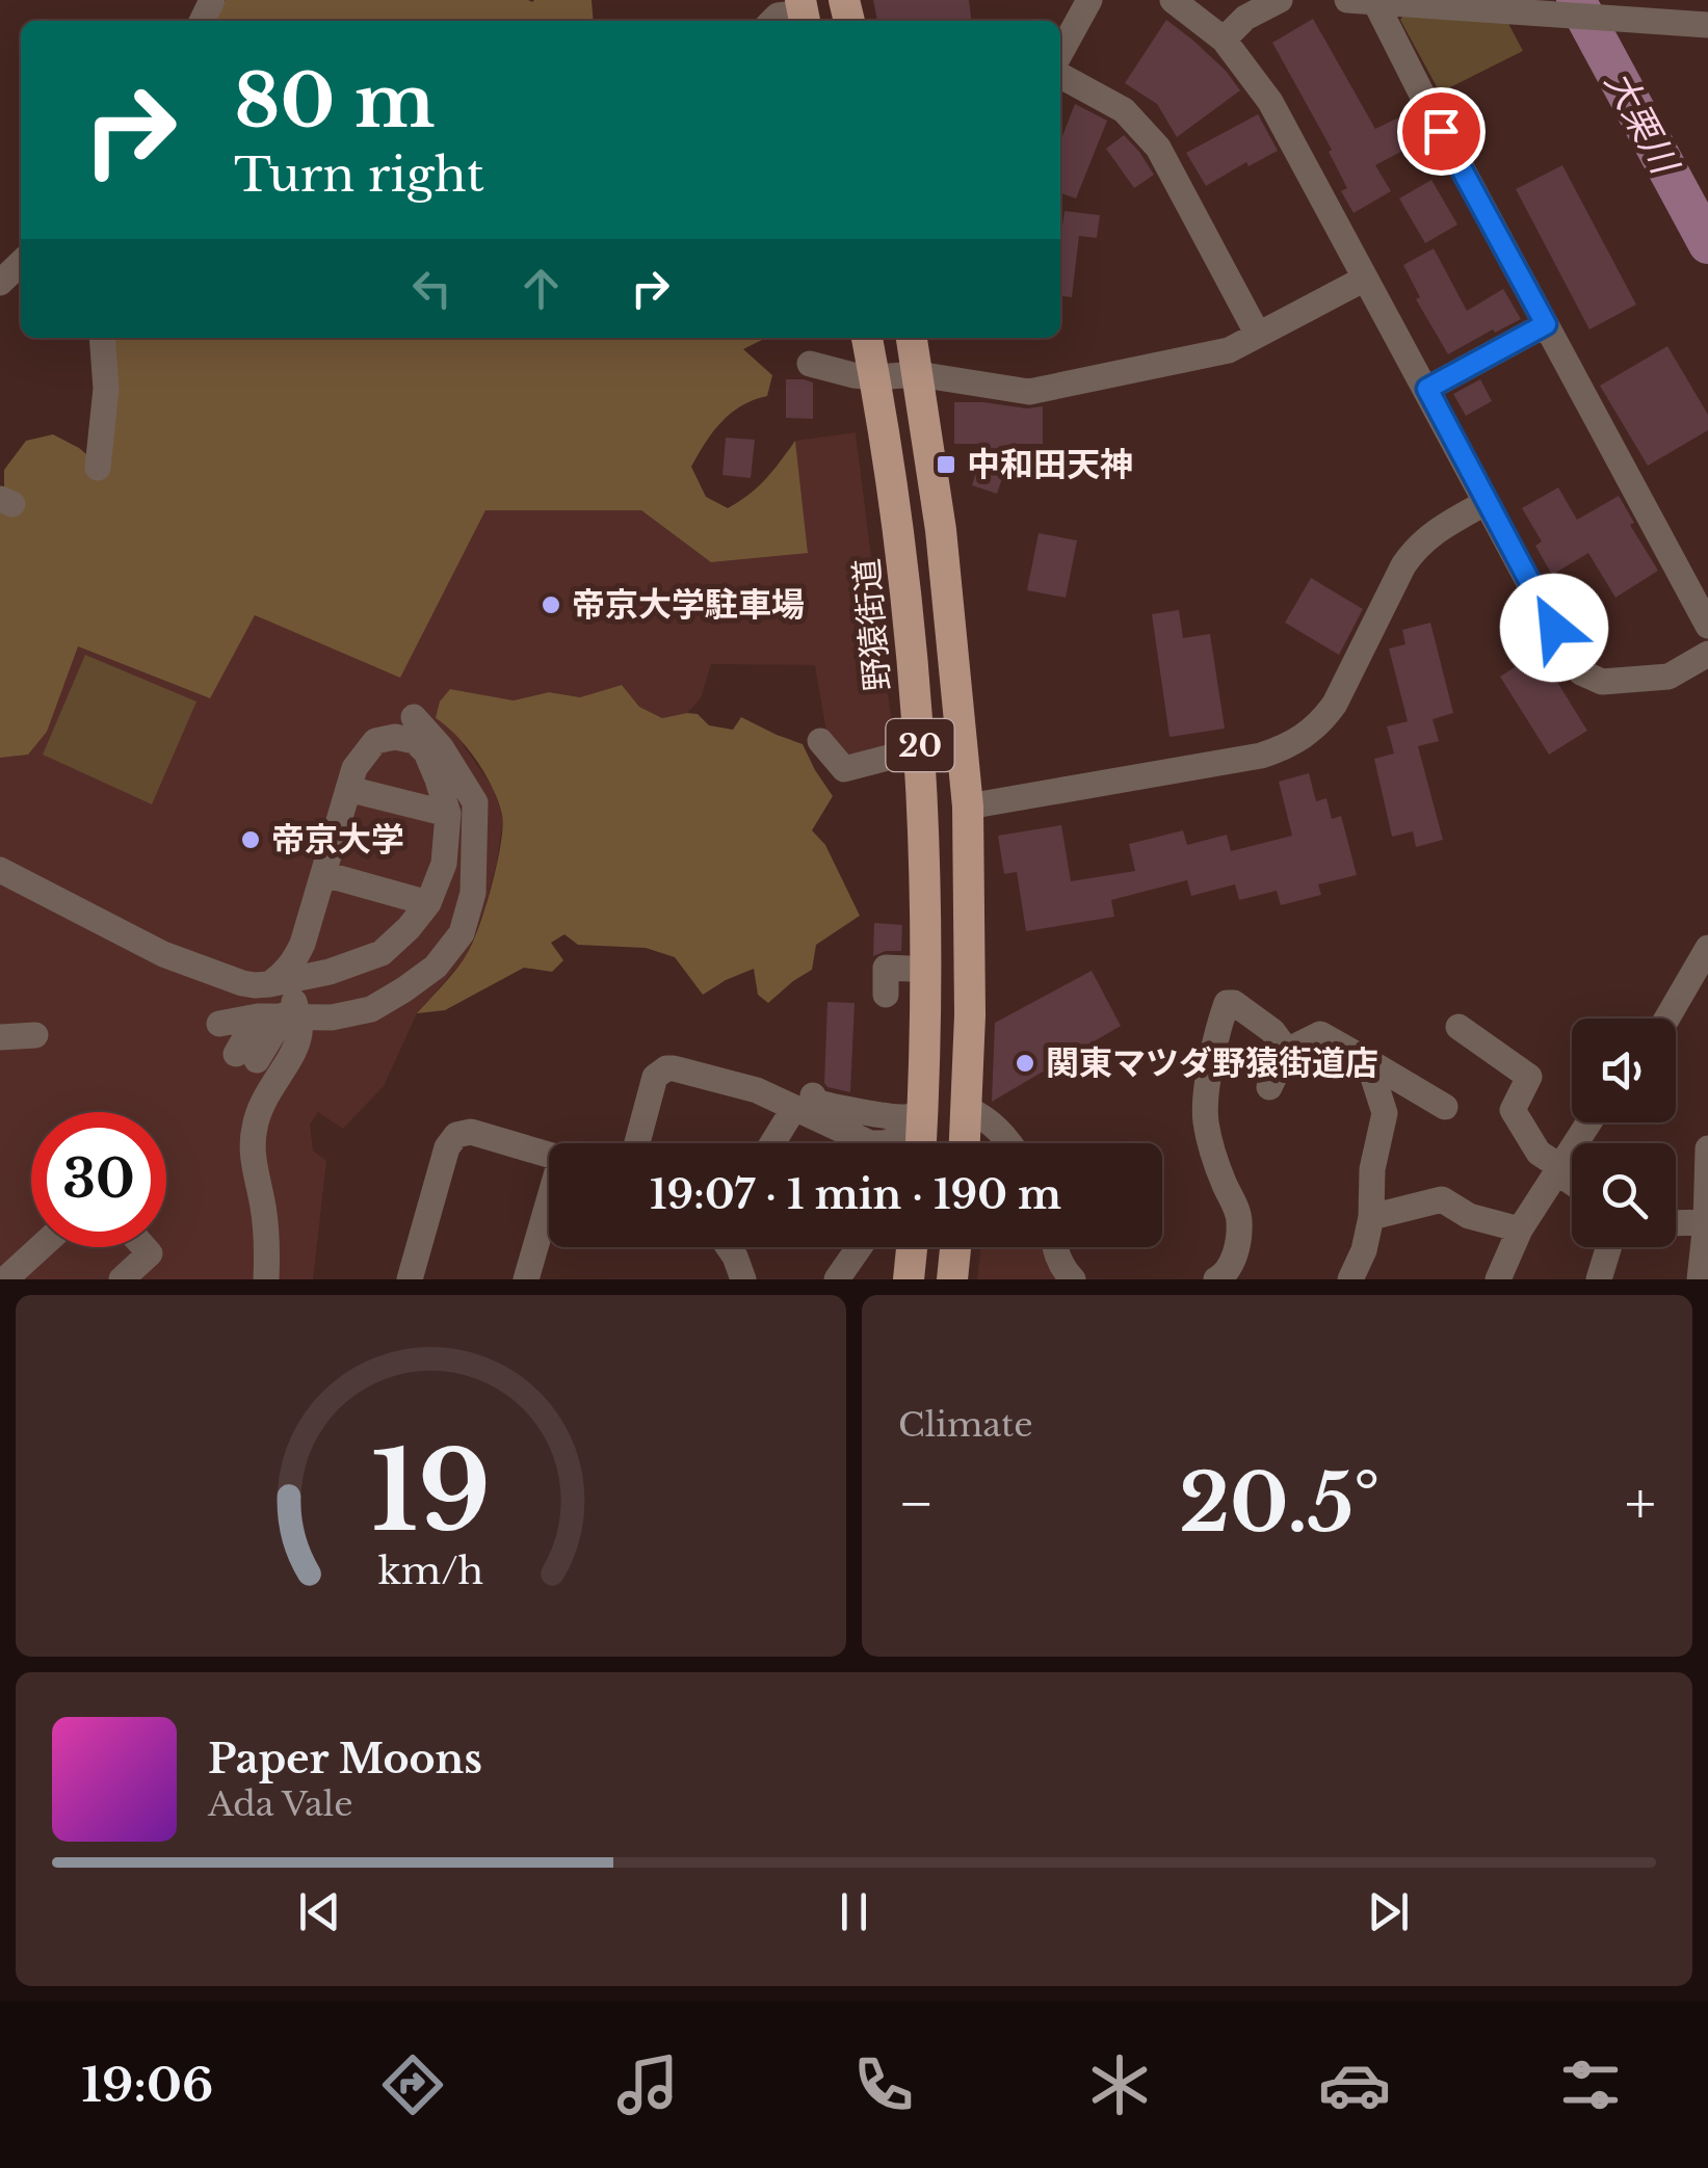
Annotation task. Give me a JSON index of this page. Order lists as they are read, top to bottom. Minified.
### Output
{"streets":{"main road":["野猿街道","20"]},"water":["大栗川"],"places":{"transit":["中和田天神"],"other":["帝京大学駐車場","帝京大学","関東マツダ野猿街道店"]},"page":{"turn":["80 m","Turn right"],"limit":"30","trip":"19:07 · 1 min · 190 m","tile":"Climate","heat":["−","20.5°","+"],"song":["Paper Moons","Ada Vale"],"tabs":"19:06","gauge":["19","km/h"]}}
